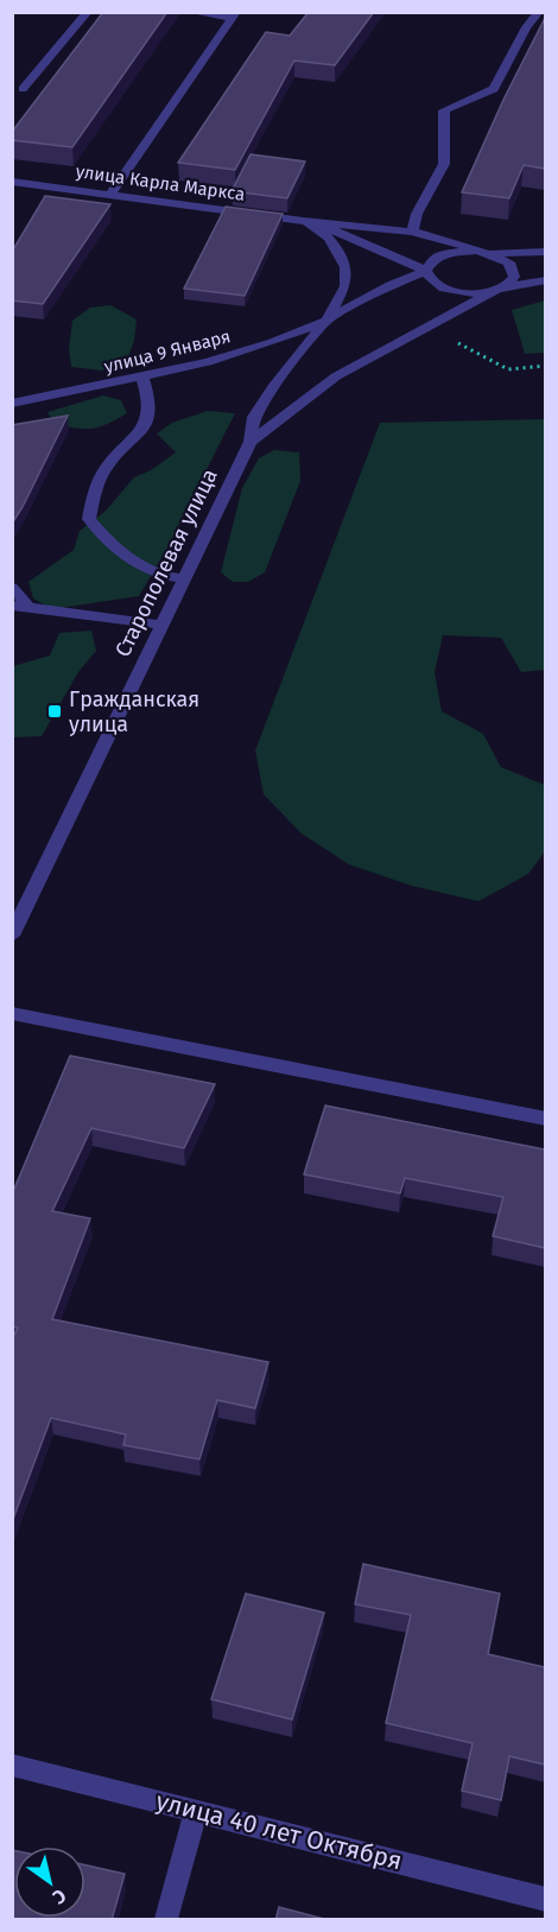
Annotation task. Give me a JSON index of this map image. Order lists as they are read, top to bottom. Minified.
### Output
{"streets":{"street":["улица Карла Маркса","улица 9 Января","Старополевая улица","улица 40 лет Октября"]},"crossings":[["улица 9 Января","Старополевая улица"]],"places":{"transit":["Гражданская улица"]},"north":"bottom right"}
